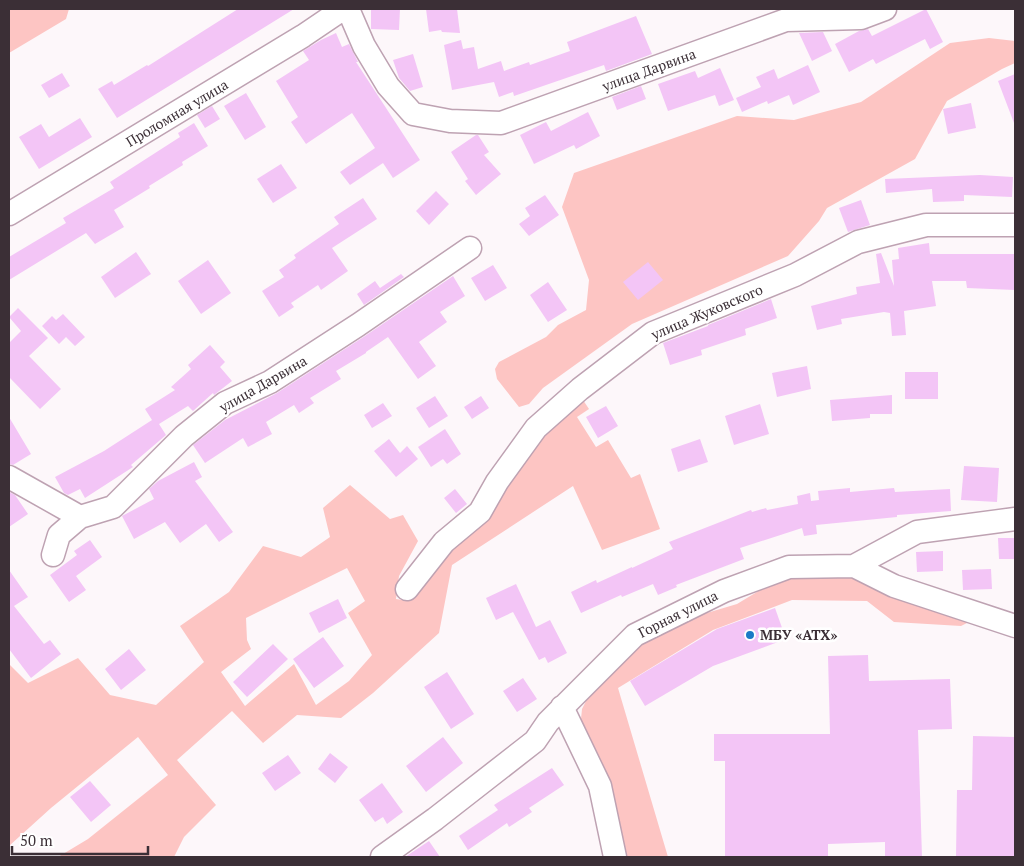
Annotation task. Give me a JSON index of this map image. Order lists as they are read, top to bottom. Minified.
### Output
{"streets":{"street":["улица Дарвина","Проломная улица","улица Жуковского","Горная улица"]},"places":["МБУ «АТХ»"],"scale_bar":"50 m"}
